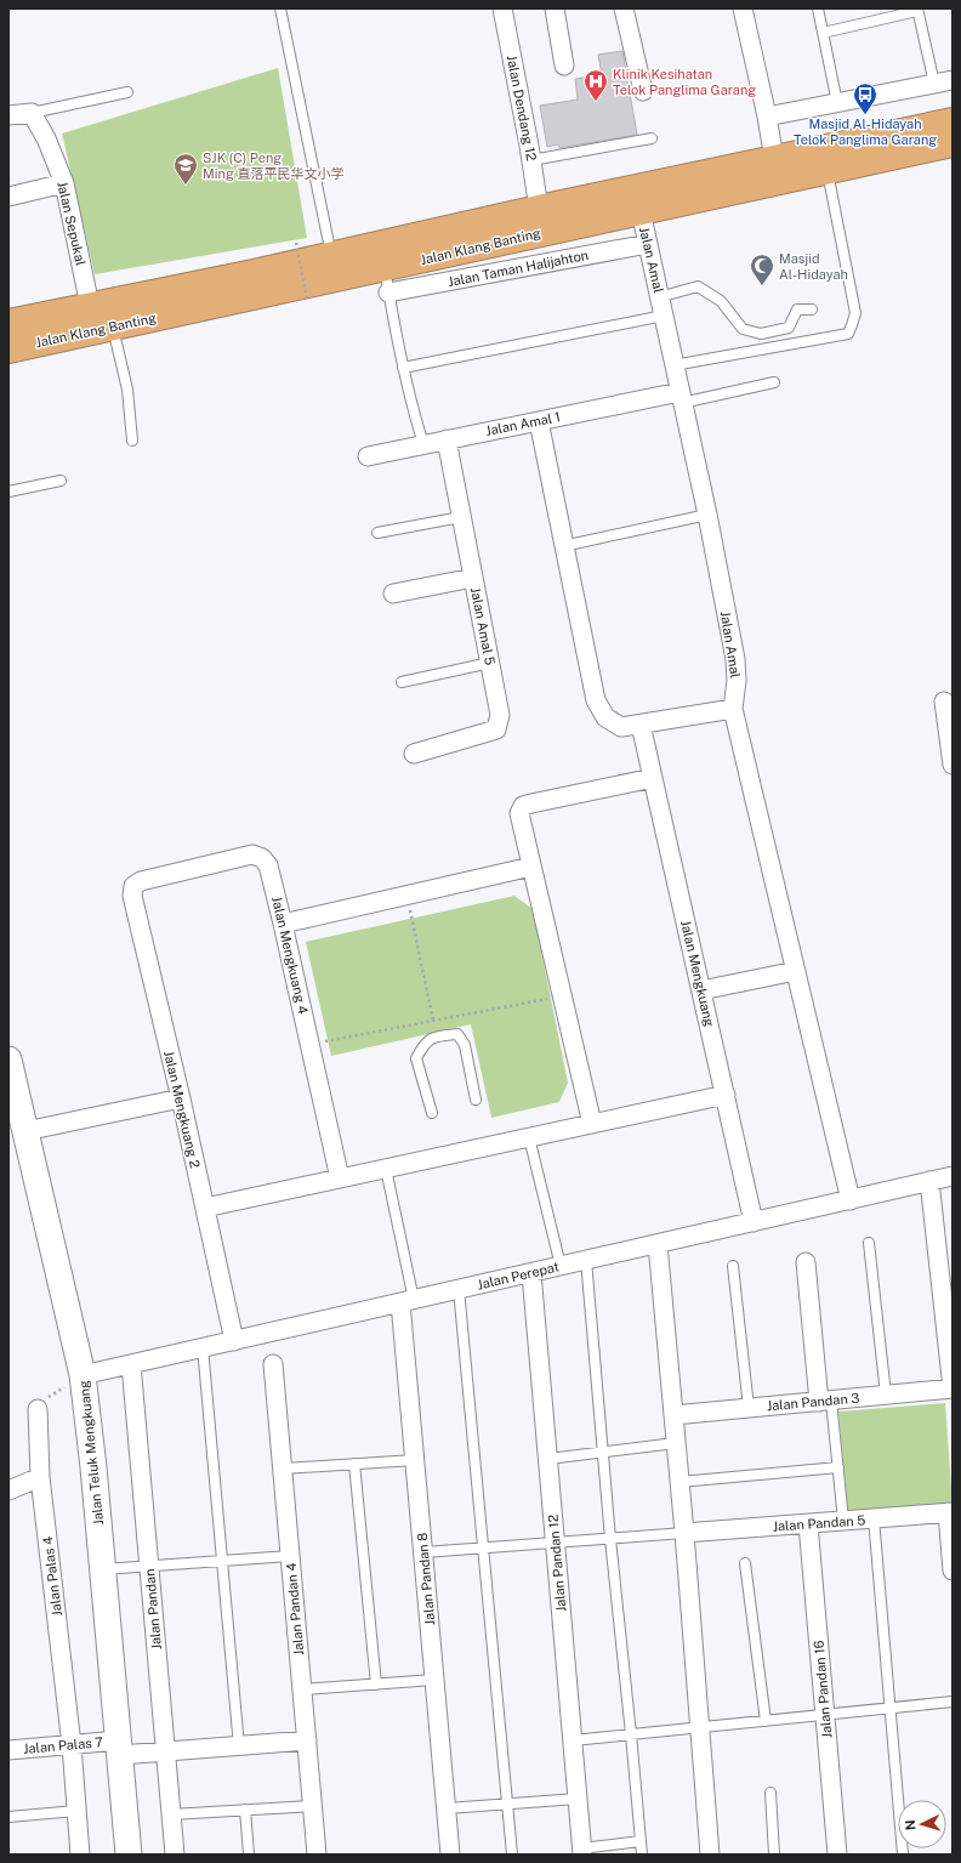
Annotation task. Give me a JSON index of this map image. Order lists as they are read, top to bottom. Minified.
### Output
{"streets":{"highway":["Jalan Klang Banting"],"street":["Jalan Dendang 12","Jalan Sepukal","Jalan Amal","Jalan Taman Halijahton","Jalan Amal 1","Jalan Amal 5","Jalan Mengkuang 4","Jalan Mengkuang","Jalan Mengkuang 2","Jalan Perepat","Jalan Pandan 3","Jalan Teluk Mengkuang","Jalan Pandan 5","Jalan Pandan 12","Jalan Palas 4","Jalan Pandan 8","Jalan Pandan","Jalan Pandan 4","Jalan Pandan 16","Jalan Palas 7"]},"crossings":[["Jalan Dendang 12","Jalan Klang Banting"],["Jalan Sepukal","Jalan Klang Banting"],["Jalan Klang Banting","Jalan Amal"],["Jalan Klang Banting","Jalan Taman Halijahton"],["Jalan Amal","Jalan Taman Halijahton"],["Jalan Amal","Jalan Amal 1"],["Jalan Amal 1","Jalan Amal 5"],["Jalan Mengkuang 4","Jalan Mengkuang 2"],["Jalan Mengkuang","Jalan Perepat"],["Jalan Mengkuang 2","Jalan Perepat"],["Jalan Perepat","Jalan Teluk Mengkuang"],["Jalan Perepat","Jalan Pandan 12"],["Jalan Perepat","Jalan Pandan 8"],["Jalan Perepat","Jalan Pandan"],["Jalan Teluk Mengkuang","Jalan Palas 7"],["Jalan Pandan 5","Jalan Pandan 16"],["Jalan Palas 4","Jalan Palas 7"],["Jalan Pandan","Jalan Palas 7"],["Jalan Pandan 4","Jalan Palas 7"]],"places":{"hospital":["Klinik Kesihatan Telok Panglima Garang"],"bus stop":["Masjid Al-Hidayah Telok Panglima Garang"],"school or university":["SJK (C) Peng Ming 直落平民华文小学"],"mosque":["Masjid Al-Hidayah"]},"north":"left"}
